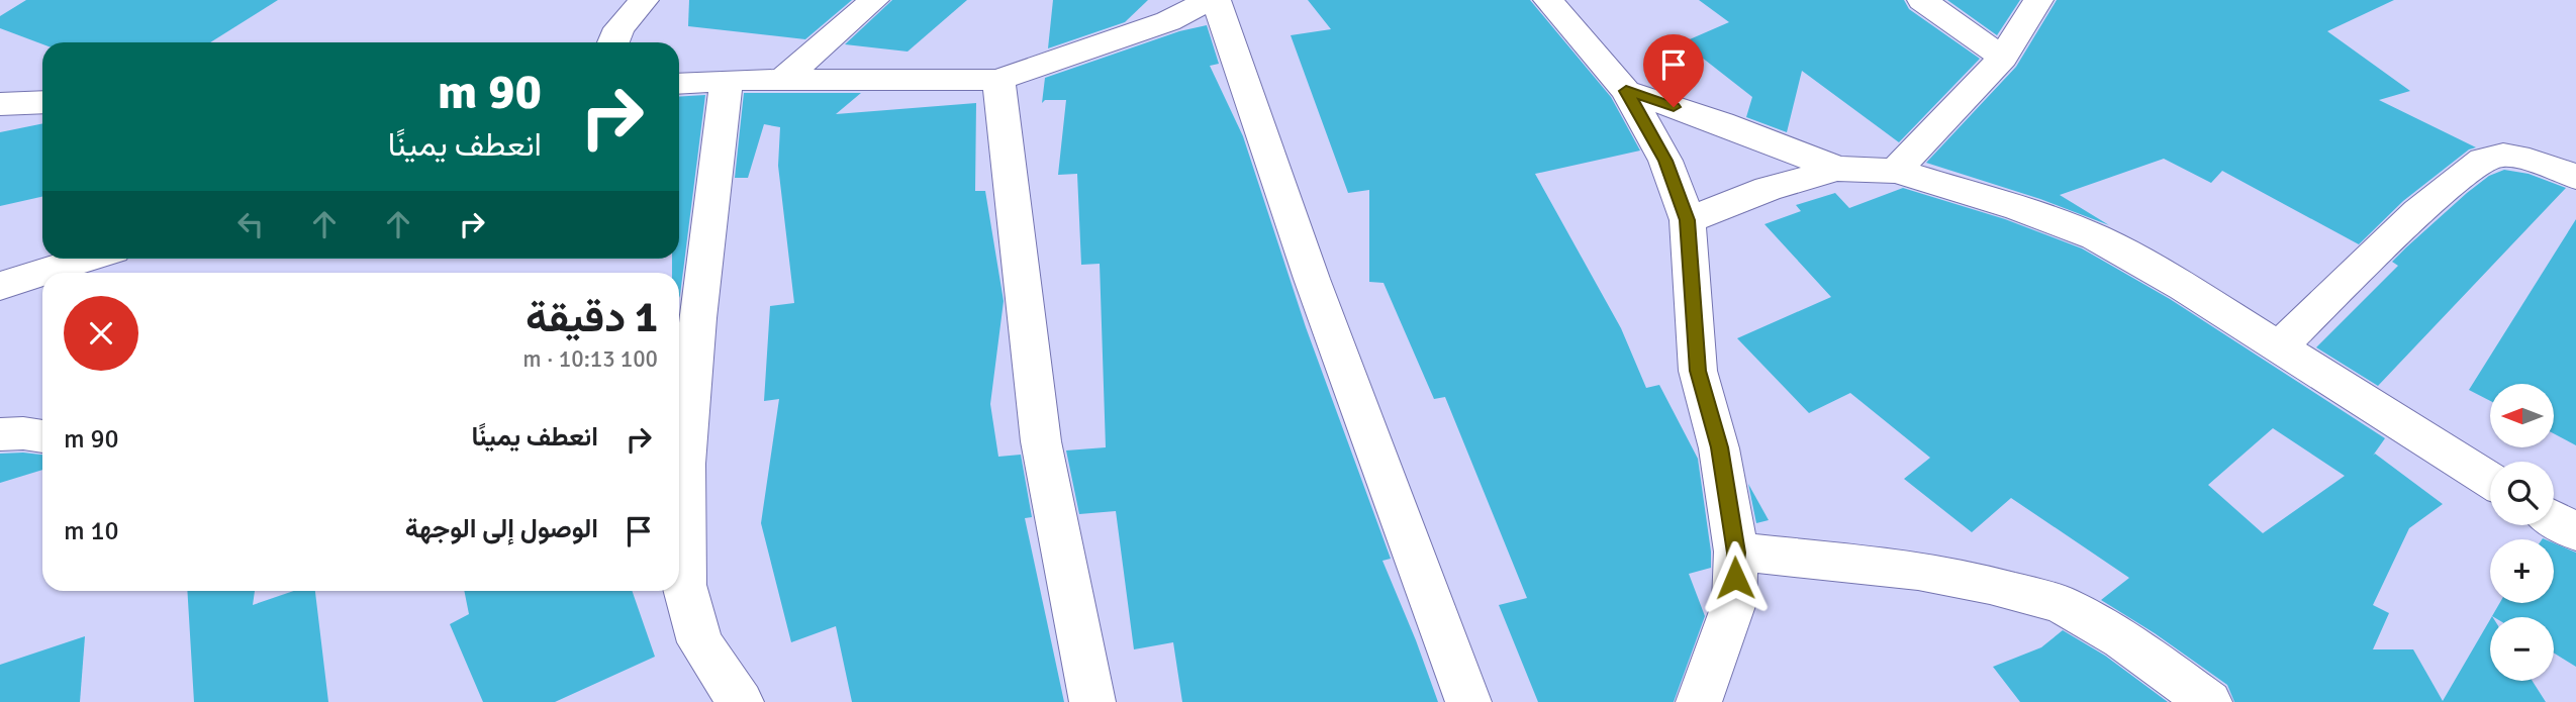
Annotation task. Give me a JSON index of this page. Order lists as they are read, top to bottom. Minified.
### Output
{"north":"left","page":{"turn":["90 m","انعطف يمينًا"],"heading":["1 دقيقة","100 m · 10:13"],"map_buttons":["+","−"],"list":[{"name":"انعطف يمينًا","value":"90 m"},{"name":"الوصول إلى الوجهة","value":"10 m"}]}}
